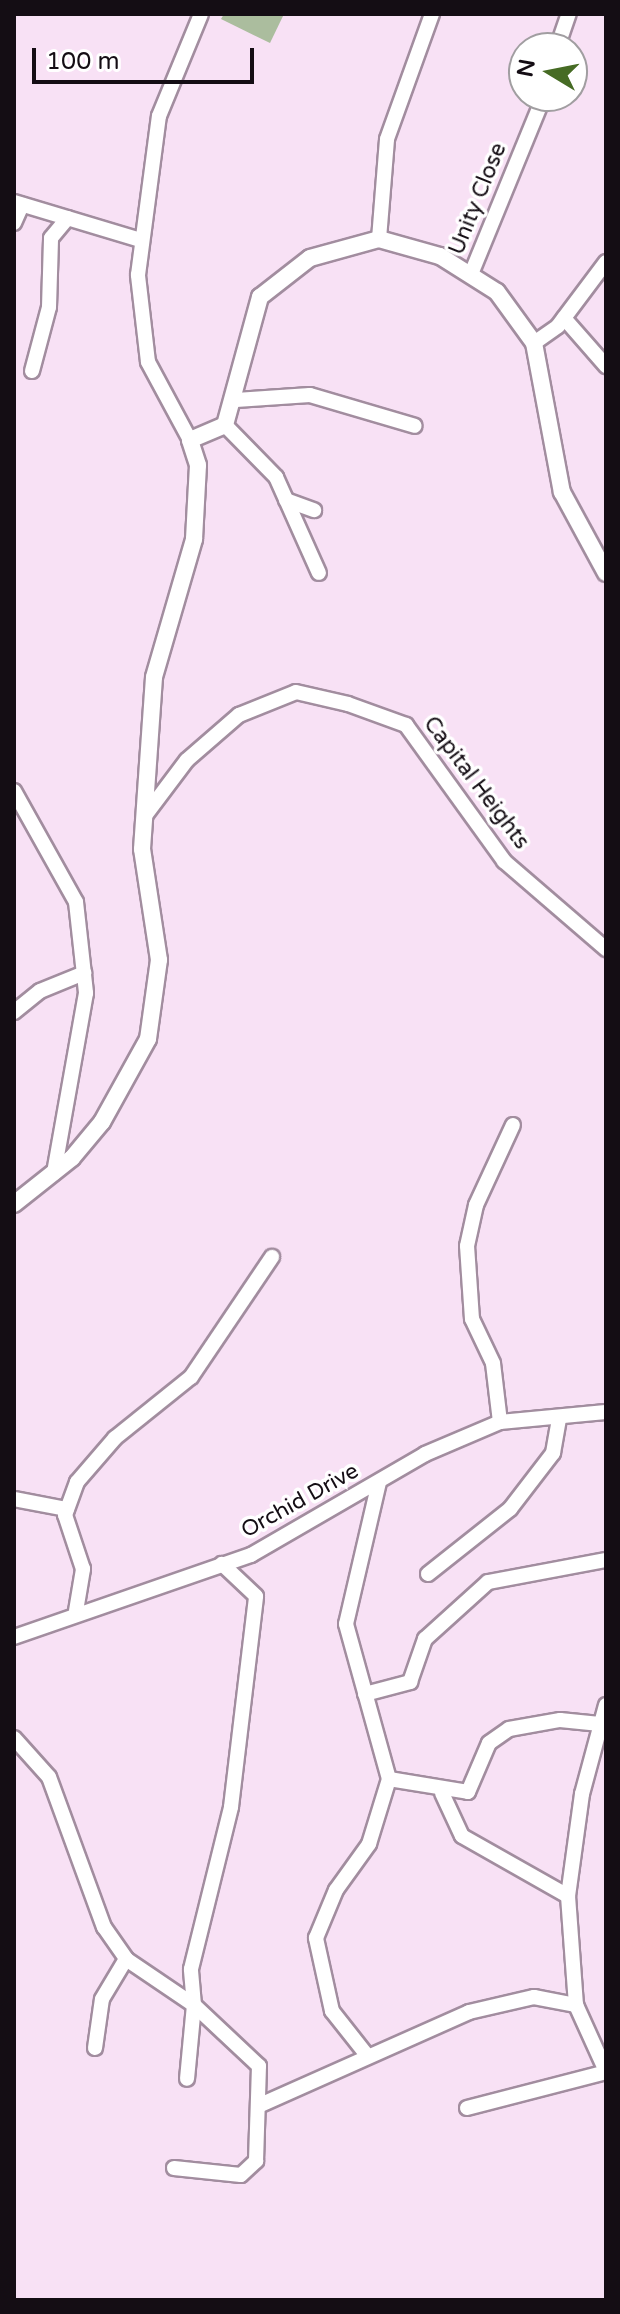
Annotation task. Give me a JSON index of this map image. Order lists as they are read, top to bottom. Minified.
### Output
{"streets":{"street":["Unity Close","Capital Heights","Orchid Drive"]},"scale_bar":"100 m","north":"left"}
